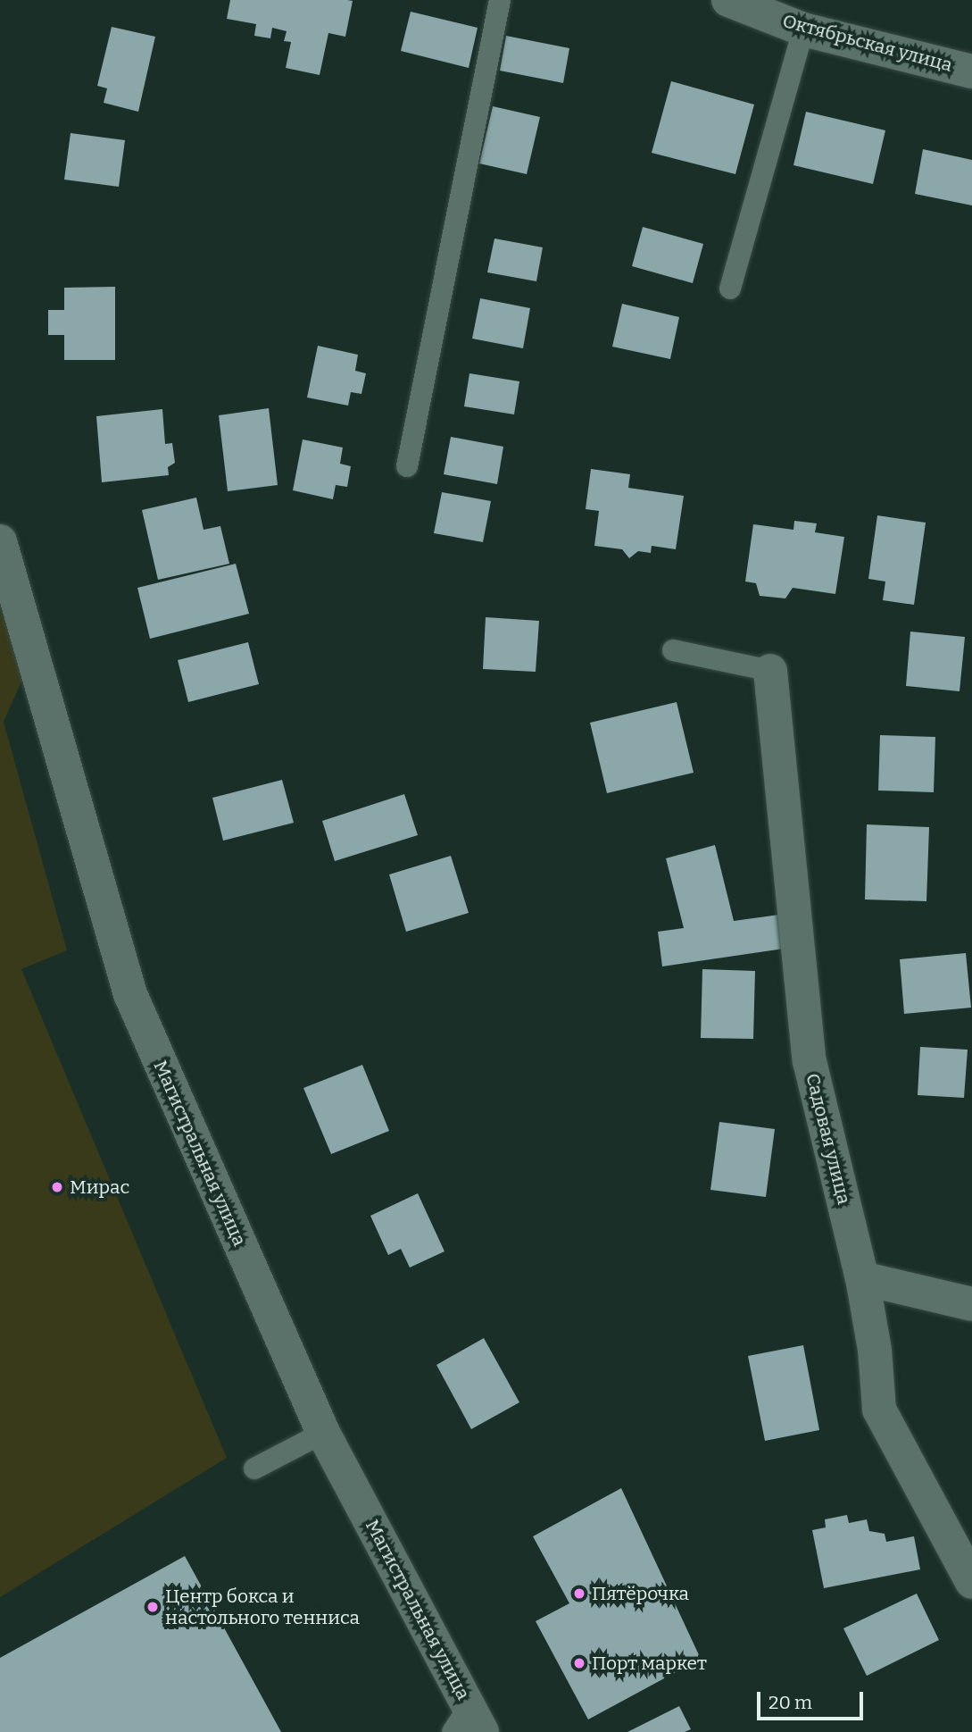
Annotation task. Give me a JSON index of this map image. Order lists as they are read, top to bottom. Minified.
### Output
{"streets":{"street":["Октябрьская улица","Садовая улица","Магистральная улица"]},"places":["Мирас","Пятёрочка","Центр бокса и настольного тенниса","Порт маркет"],"scale_bar":"20 m"}
